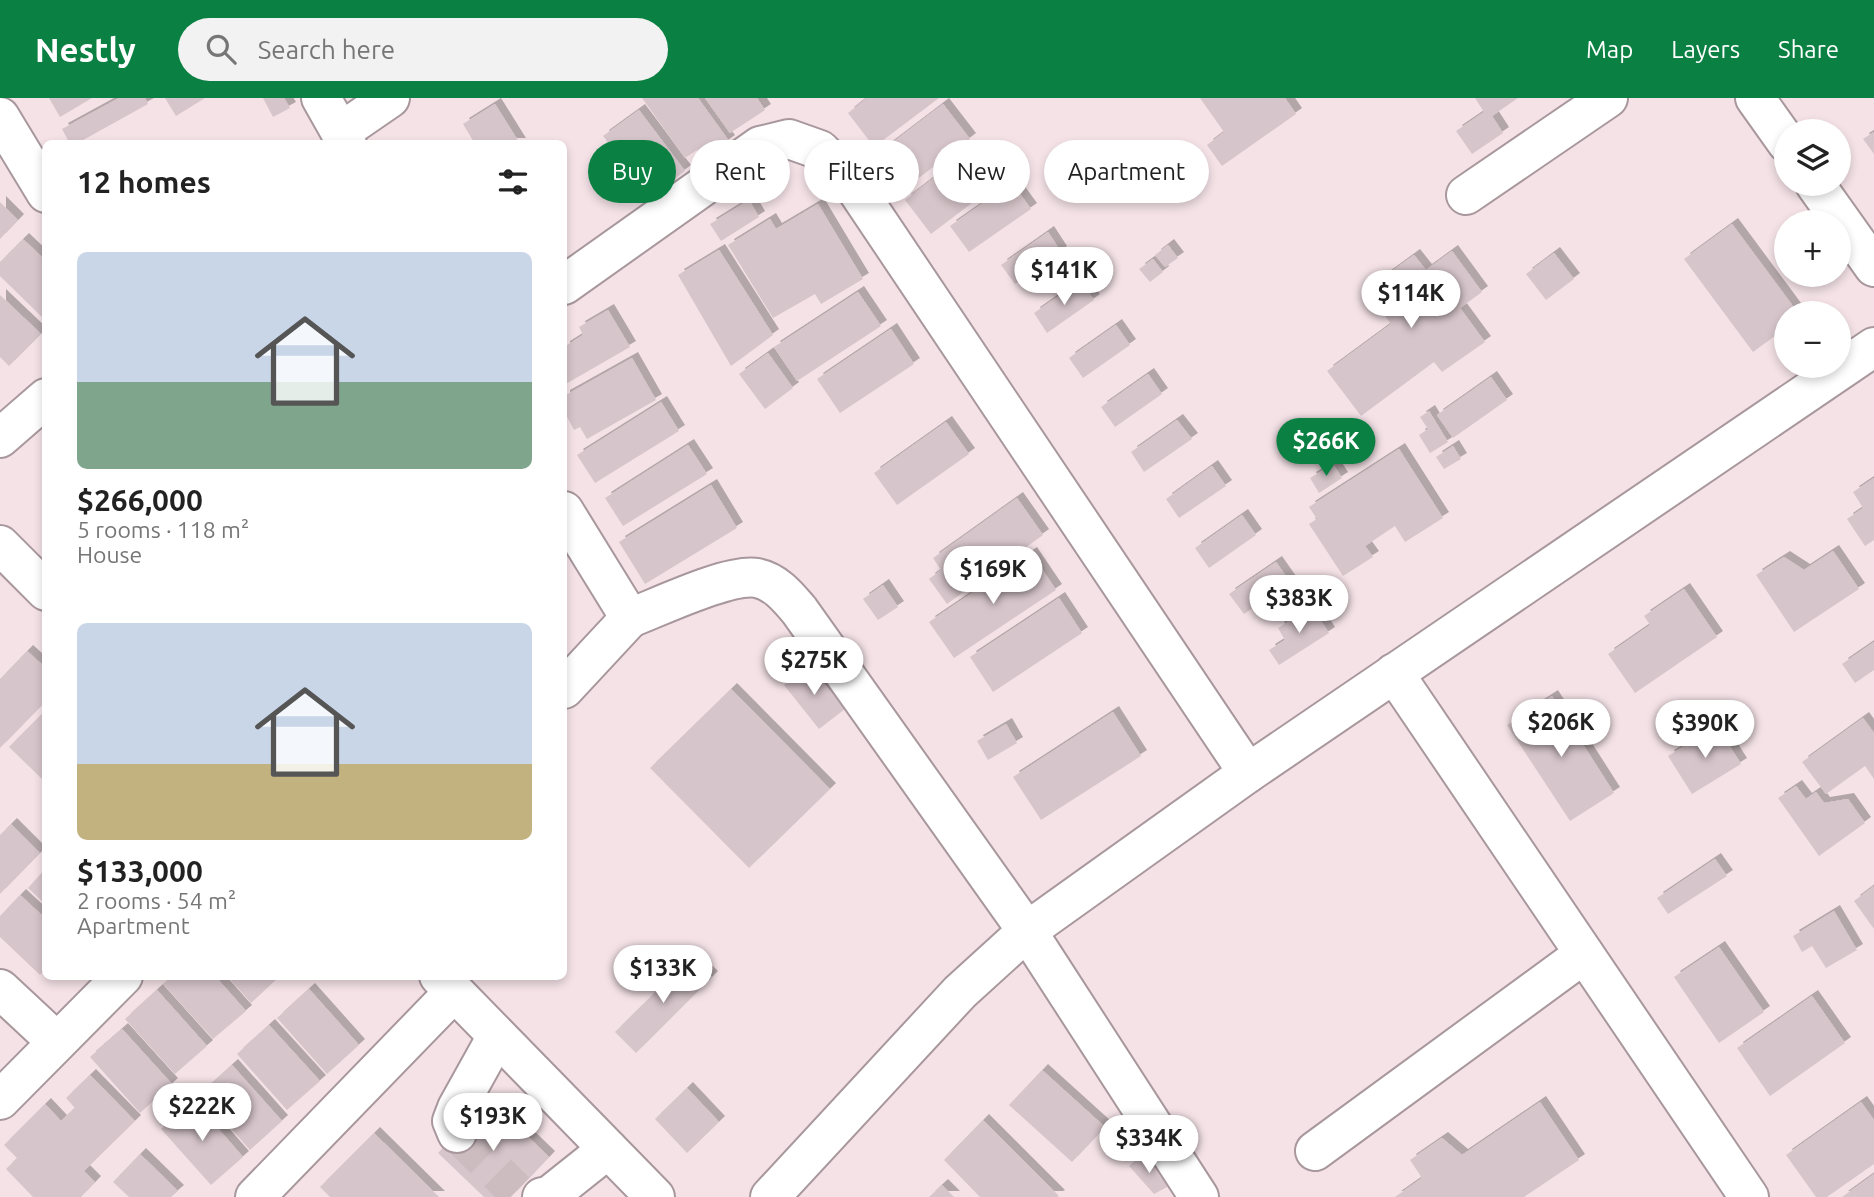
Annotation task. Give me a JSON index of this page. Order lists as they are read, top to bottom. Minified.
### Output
{"page":{"header":"Nestly","search":"Search here","nav":["Map","Layers","Share"],"map_buttons":["+","−"],"chip":["Buy","Rent","Filters","New","Apartment"],"heading":"12 homes","list":[{"name":"$266,000","note":"5 rooms · 118 m² · House"},{"name":"$133,000","note":"2 rooms · 54 m² · Apartment"}],"price":["$141K","$114K","$266K","$169K","$383K","$275K","$206K","$390K","$133K","$222K","$193K","$334K"]}}
